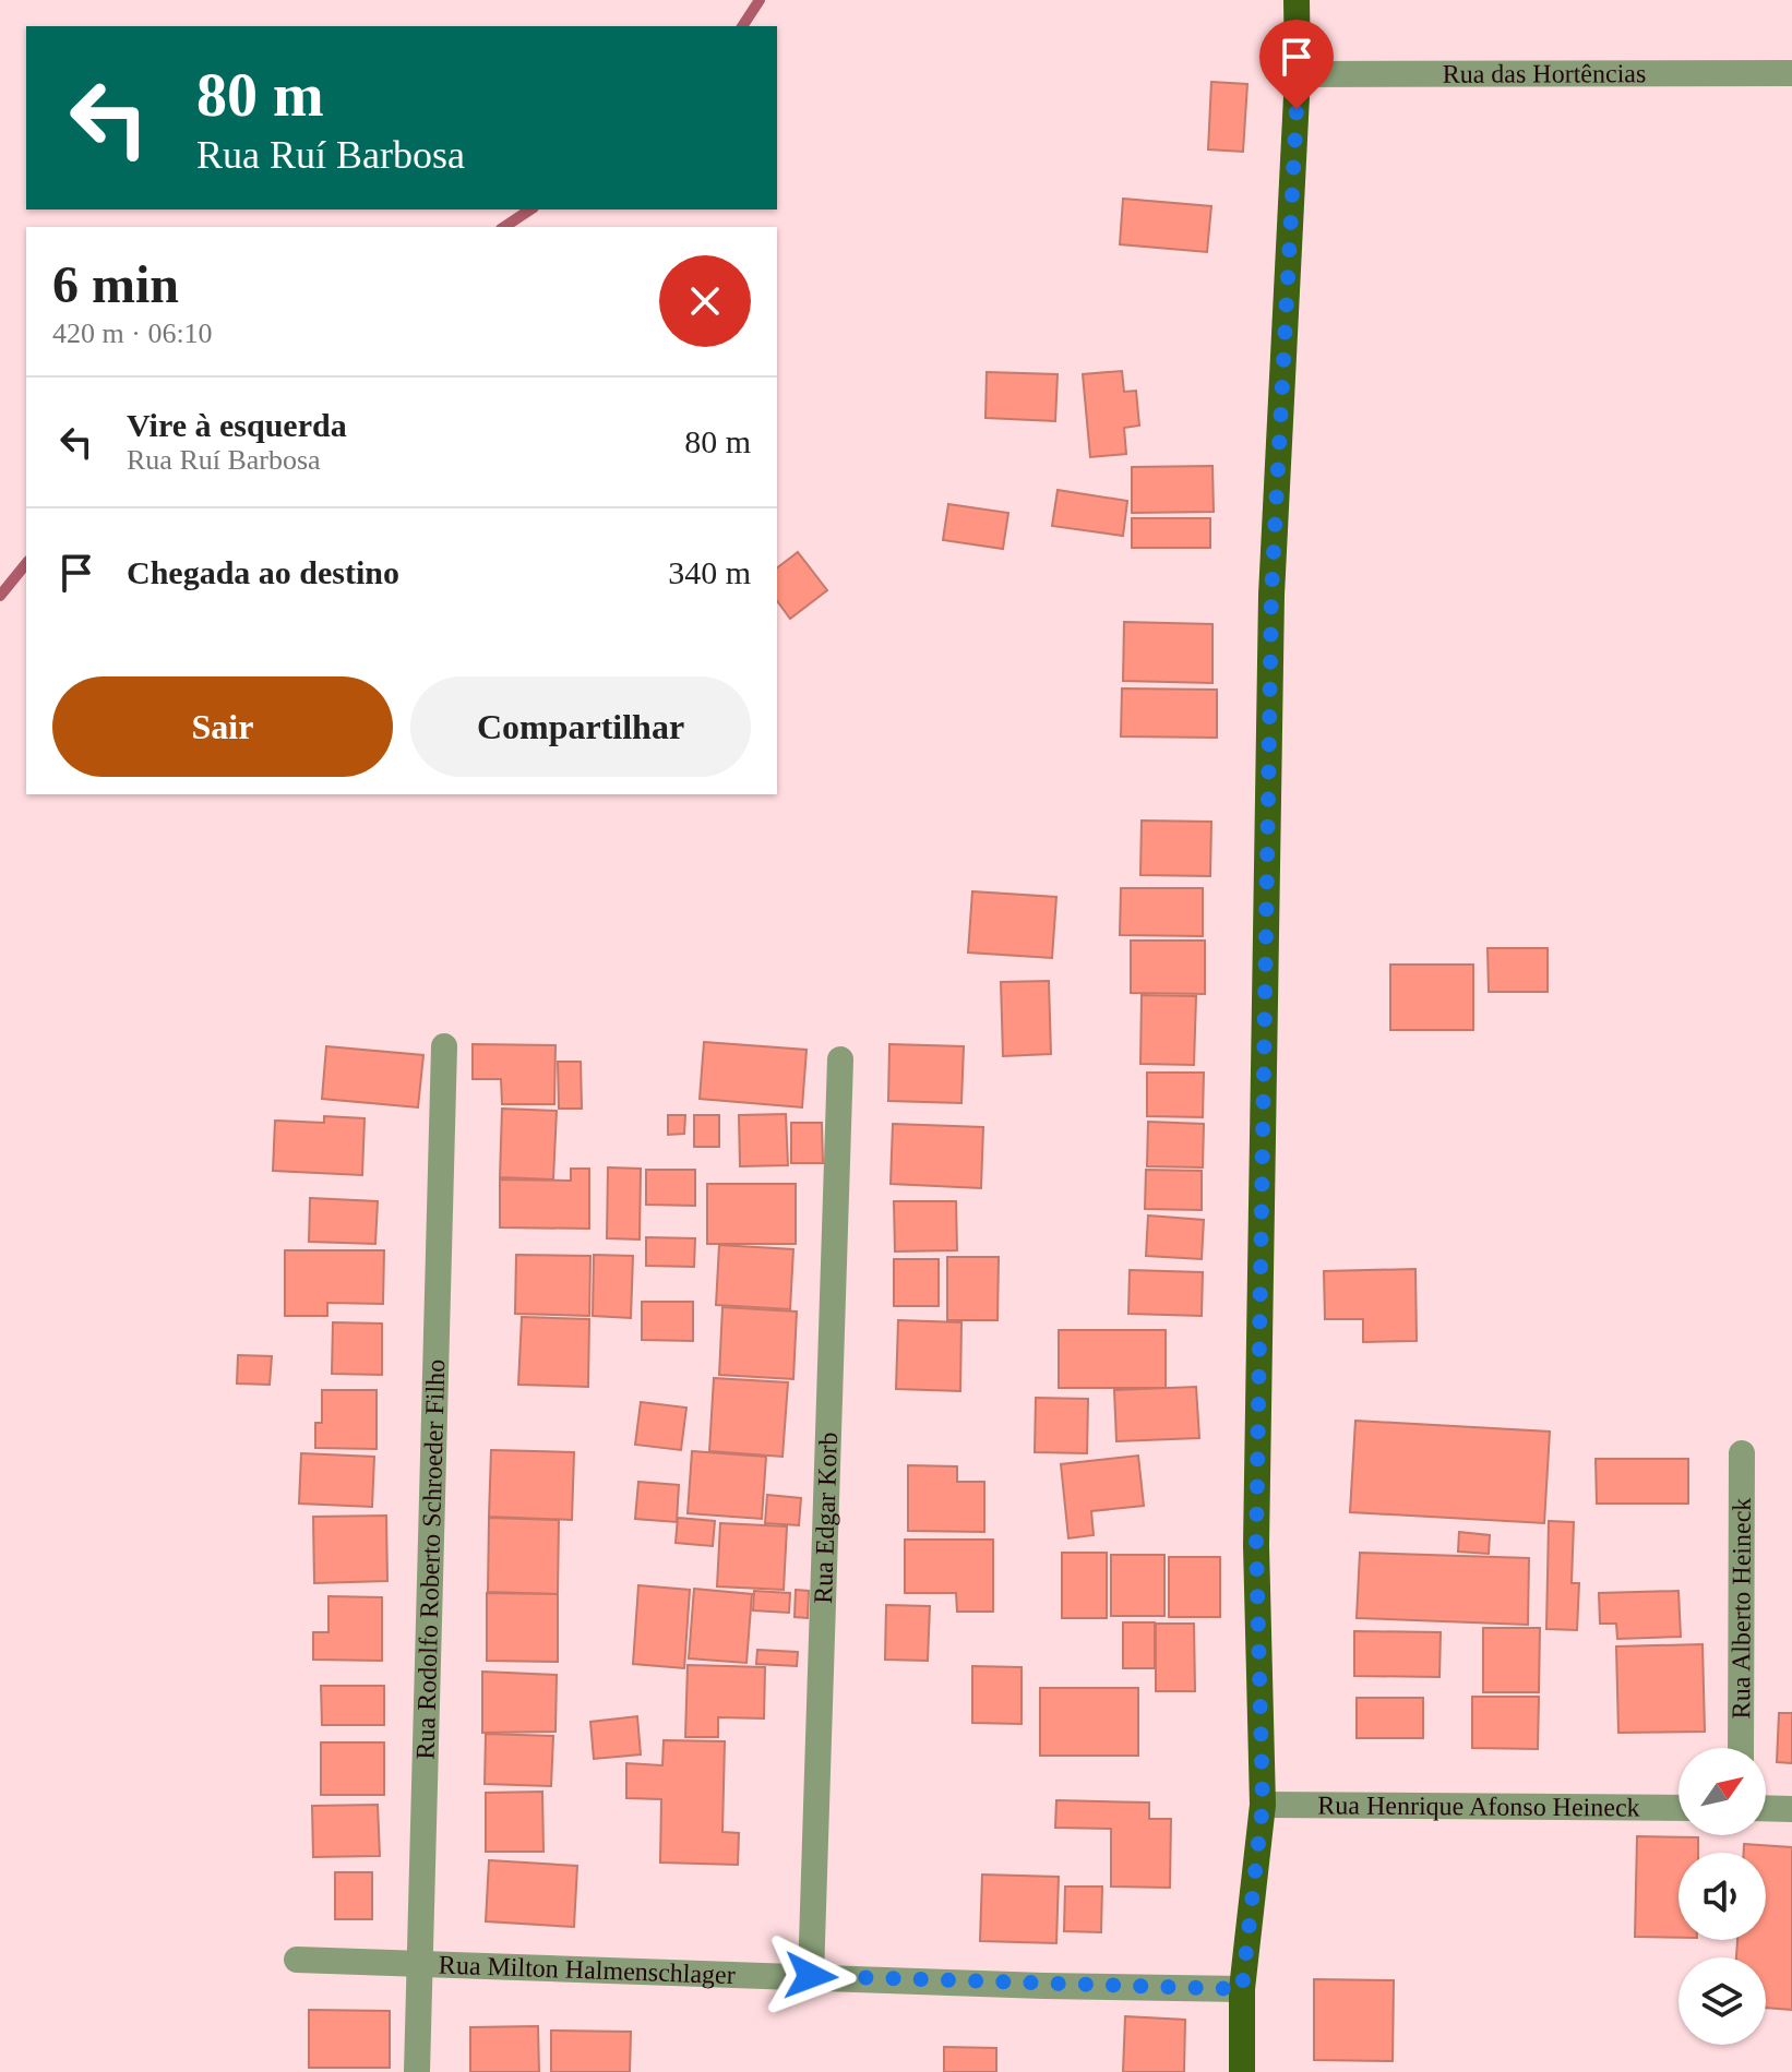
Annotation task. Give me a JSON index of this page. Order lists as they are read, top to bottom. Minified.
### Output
{"streets":{"street":["Rua das Hortências","Rua Edgar Korb","Rua Rodolfo Roberto Schroeder Filho","Rua Alberto Heineck","Rua Henrique Afonso Heineck","Rua Milton Halmenschlager"]},"crossings":[["Rua Edgar Korb","Rua Milton Halmenschlager"],["Rua Rodolfo Roberto Schroeder Filho","Rua Milton Halmenschlager"]],"north":"top right","page":{"turn":["80 m","Rua Ruí Barbosa"],"heading":["6 min","420 m · 06:10"],"list":[{"name":"Vire à esquerda","note":"Rua Ruí Barbosa","value":"80 m"},{"name":"Chegada ao destino","value":"340 m"}],"buttons":["Sair","Compartilhar"]}}
